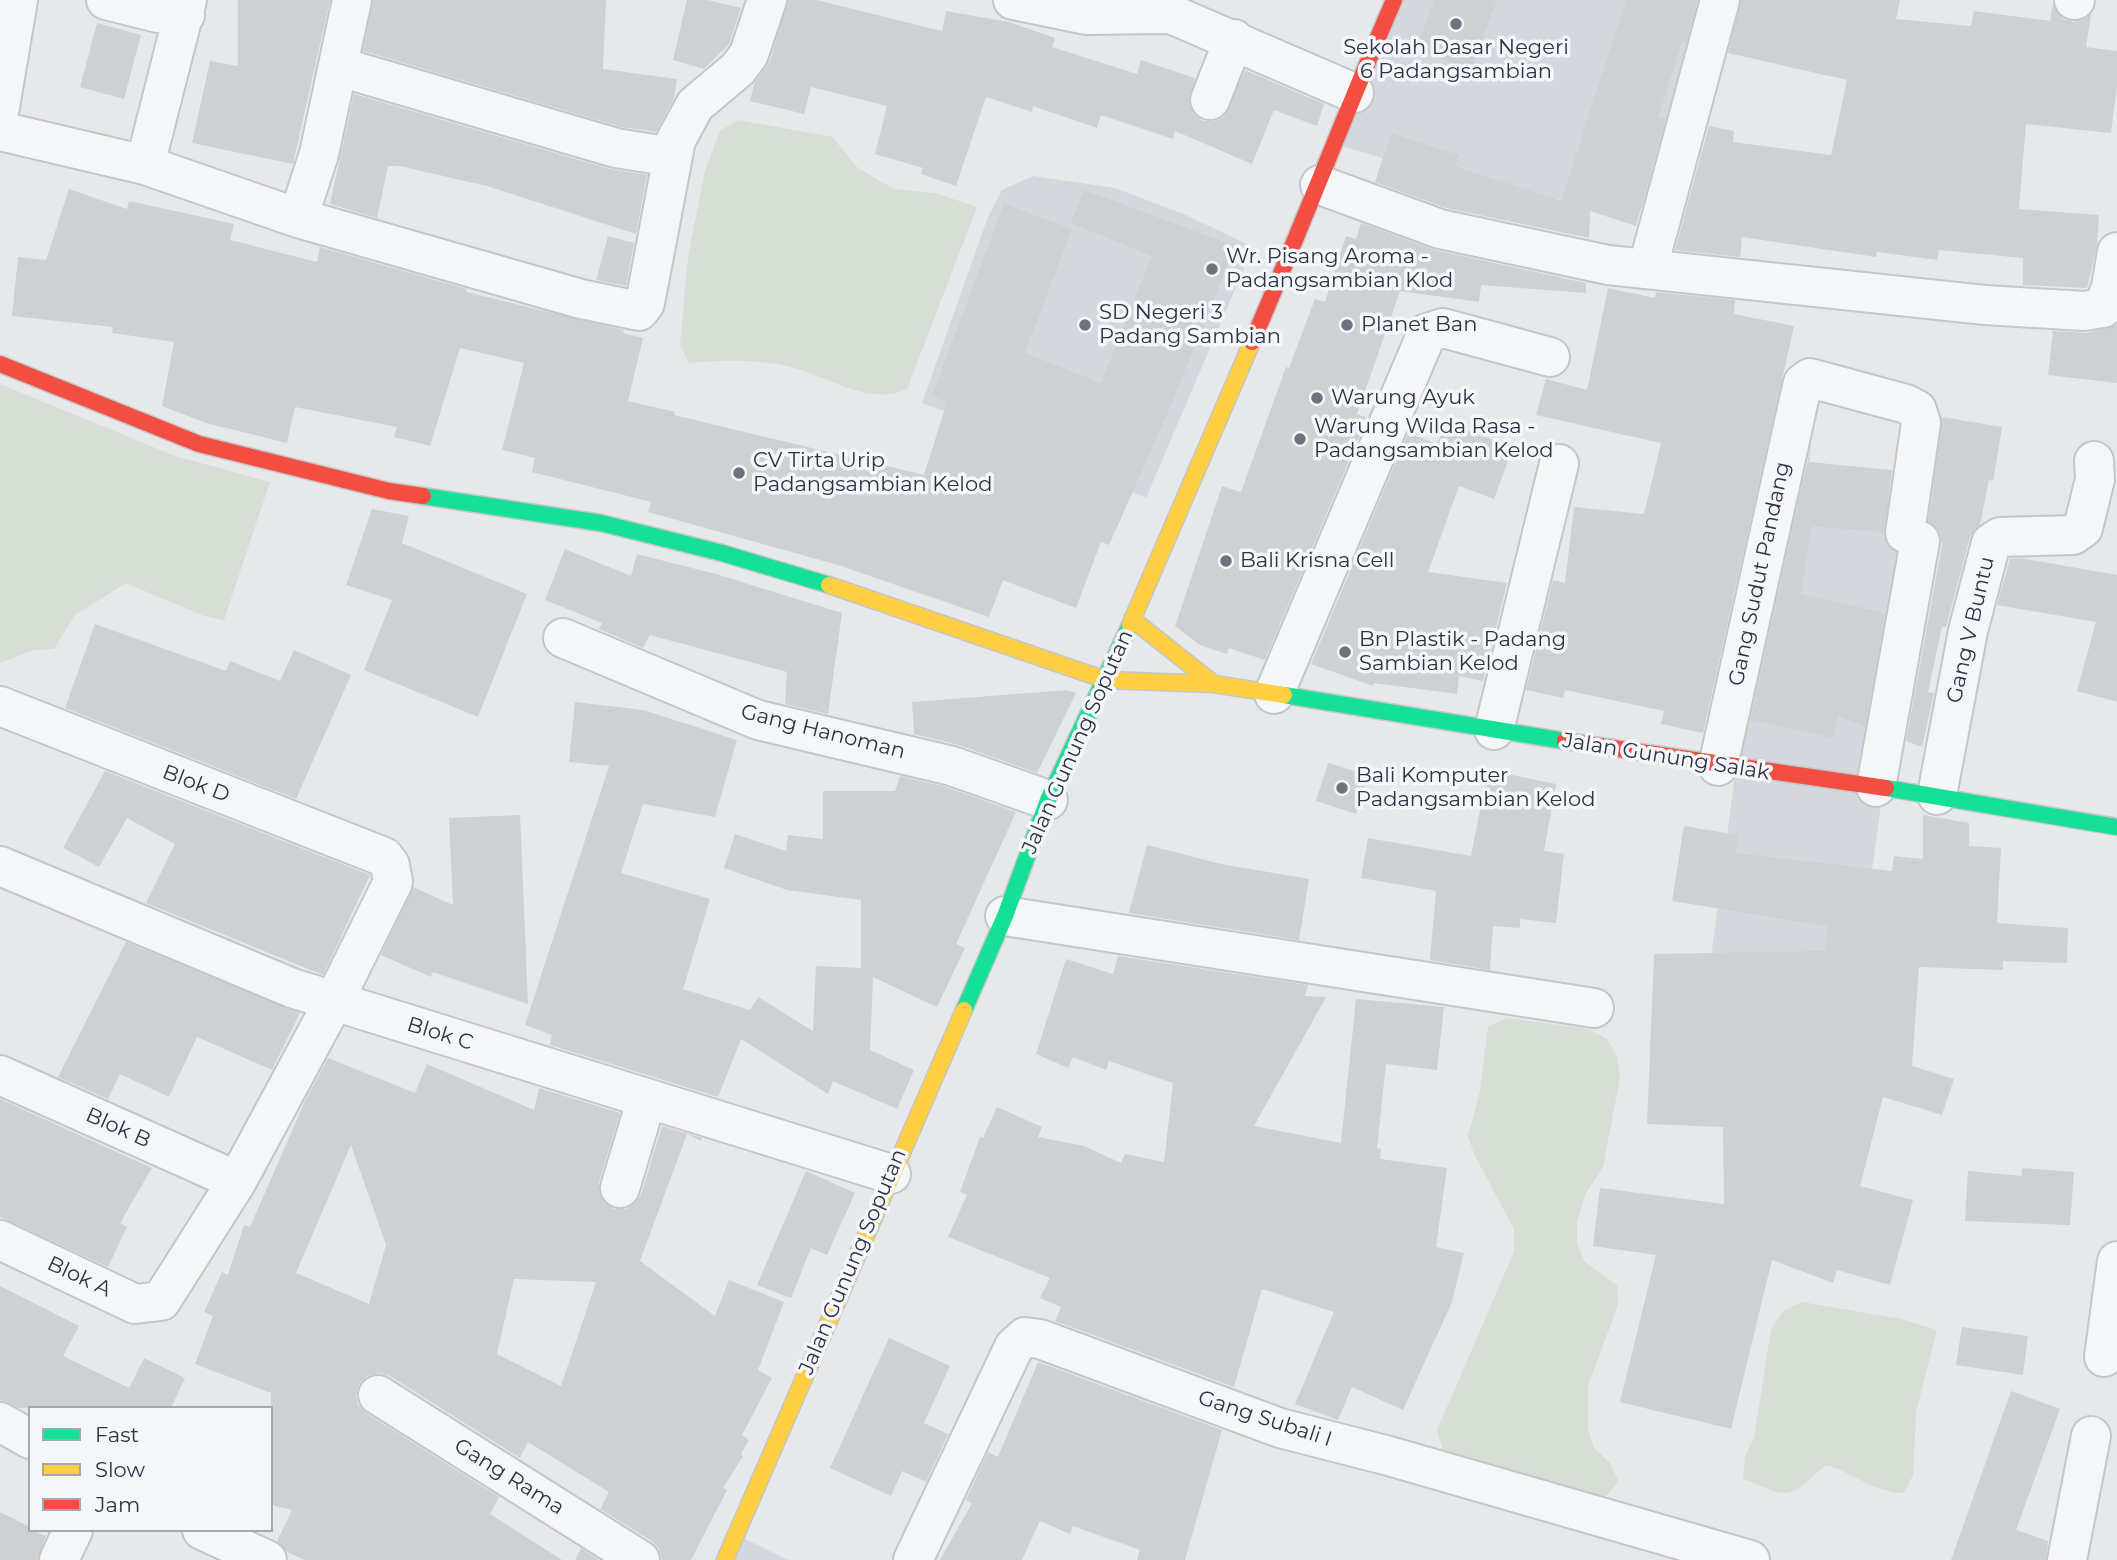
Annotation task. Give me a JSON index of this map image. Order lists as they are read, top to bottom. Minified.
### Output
{"streets":{"main road":["Jalan Gunung Soputan","Jalan Gunung Salak"],"street":["Gang Sudut Pandang","Gang V Buntu","Gang Hanoman","Blok D","Blok C","Blok B","Blok A","Gang Subali I","Gang Rama"]},"crossings":[["Gang Sudut Pandang","Jalan Gunung Salak"],["Gang V Buntu","Jalan Gunung Salak"],["Gang Hanoman","Jalan Gunung Soputan"],["Jalan Gunung Soputan","Jalan Gunung Salak"],["Jalan Gunung Soputan","Blok C"],["Blok D","Blok C"],["Blok B","Blok A"]],"places":["Sekolah Dasar Negeri 6 Padangsambian","Wr. Pisang Aroma - Padangsambian Klod","SD Negeri 3 Padang Sambian","Planet Ban","Warung Ayuk","Warung Wilda Rasa - Padangsambian Kelod","CV Tirta Urip Padangsambian Kelod","Bali Krisna Cell","Bn Plastik - Padang Sambian Kelod","Bali Komputer Padangsambian Kelod"],"legend":["Fast","Slow","Jam"]}
